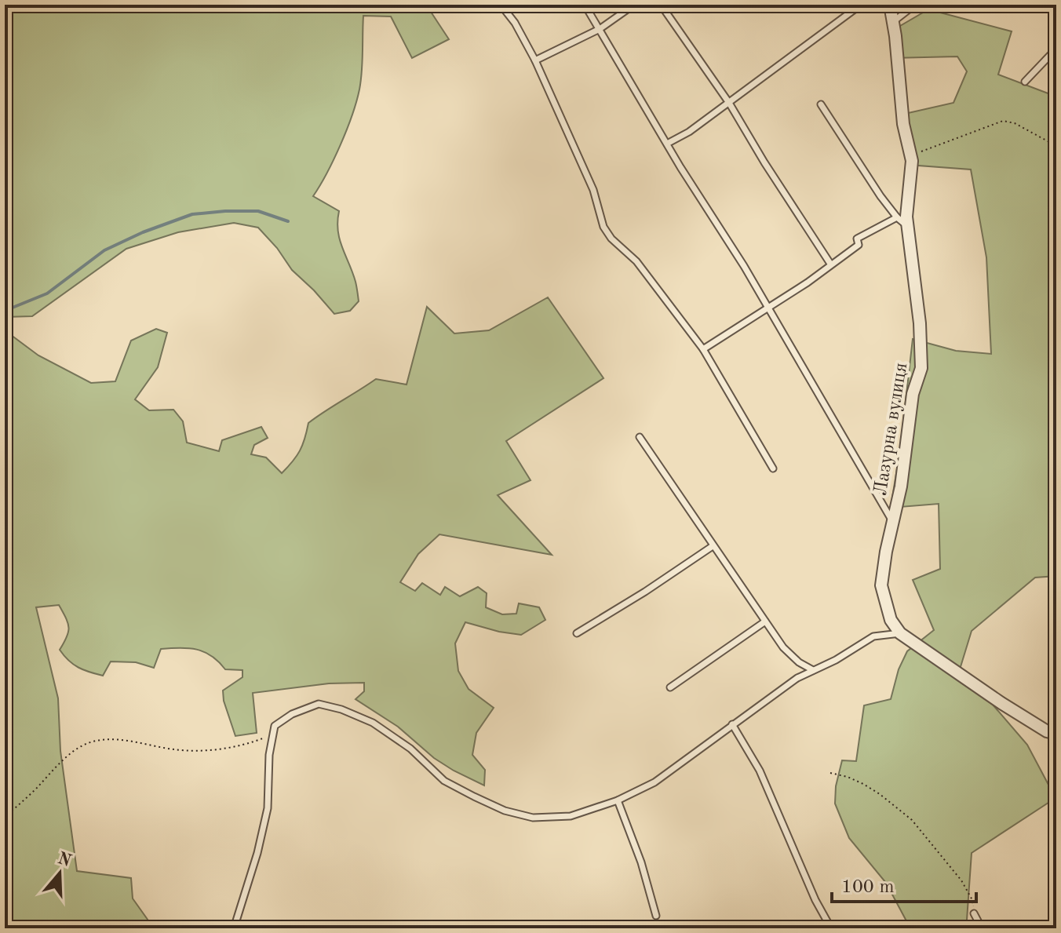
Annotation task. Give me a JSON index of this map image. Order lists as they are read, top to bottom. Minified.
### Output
{"streets":{"street":["Лазурна вулиця"]},"scale_bar":"100 m","north":"top"}
